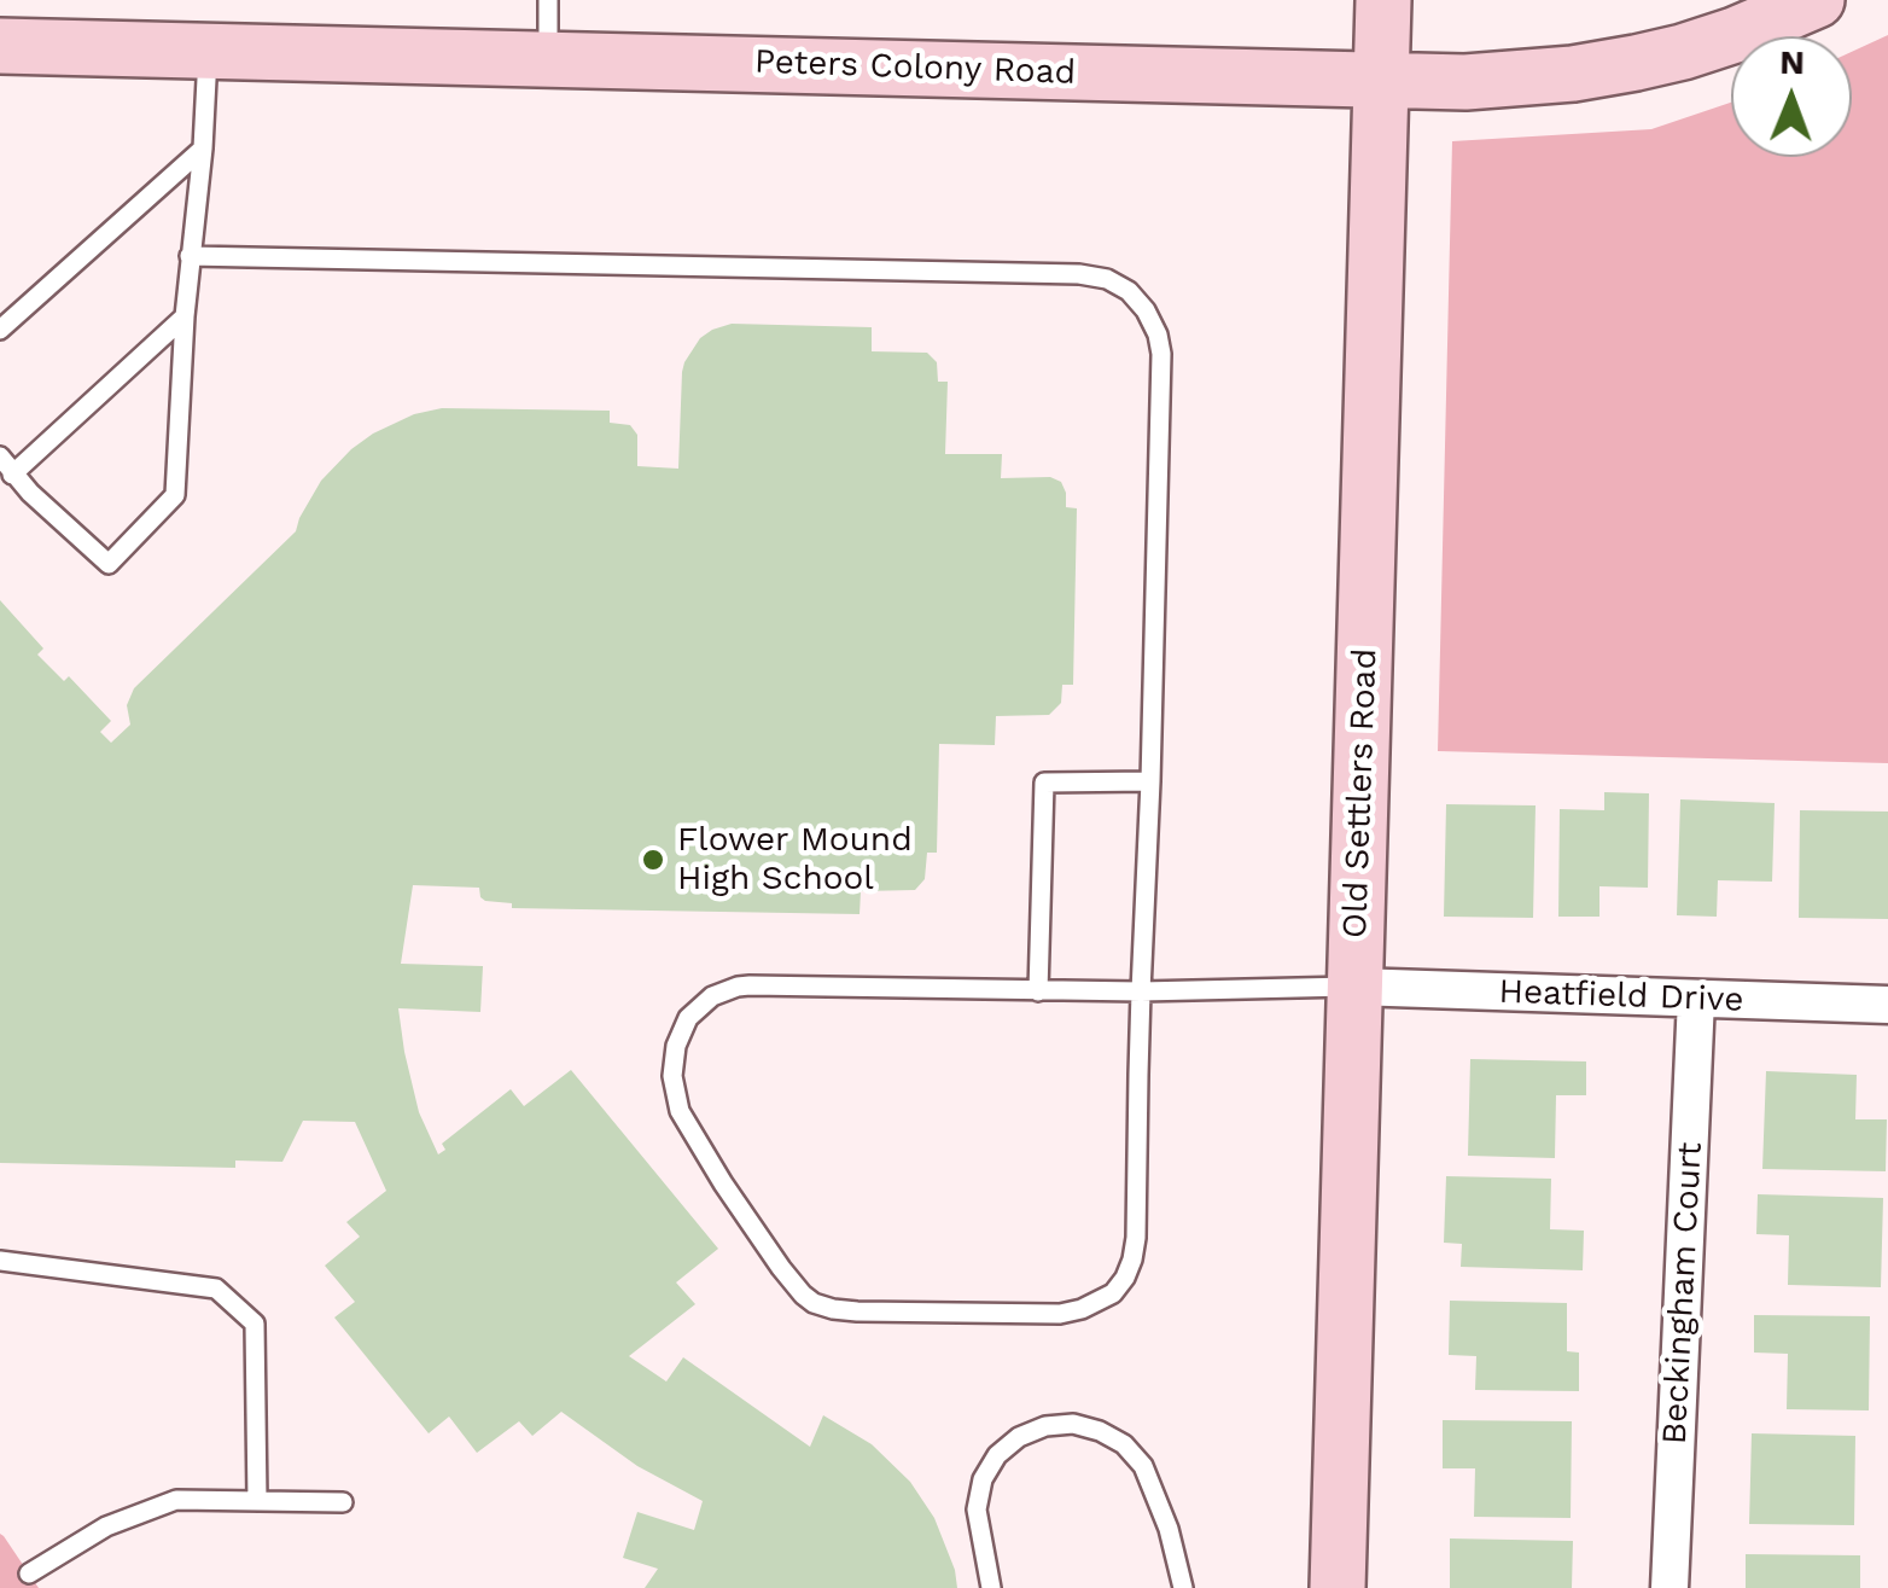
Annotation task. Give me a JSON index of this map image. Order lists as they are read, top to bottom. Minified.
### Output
{"streets":{"street":["Peters Colony Road","Old Settlers Road","Heatfield Drive","Beckingham Court"]},"crossings":[["Peters Colony Road","Old Settlers Road"],["Old Settlers Road","Heatfield Drive"],["Heatfield Drive","Beckingham Court"]],"places":["Flower Mound High School"],"north":"top"}
